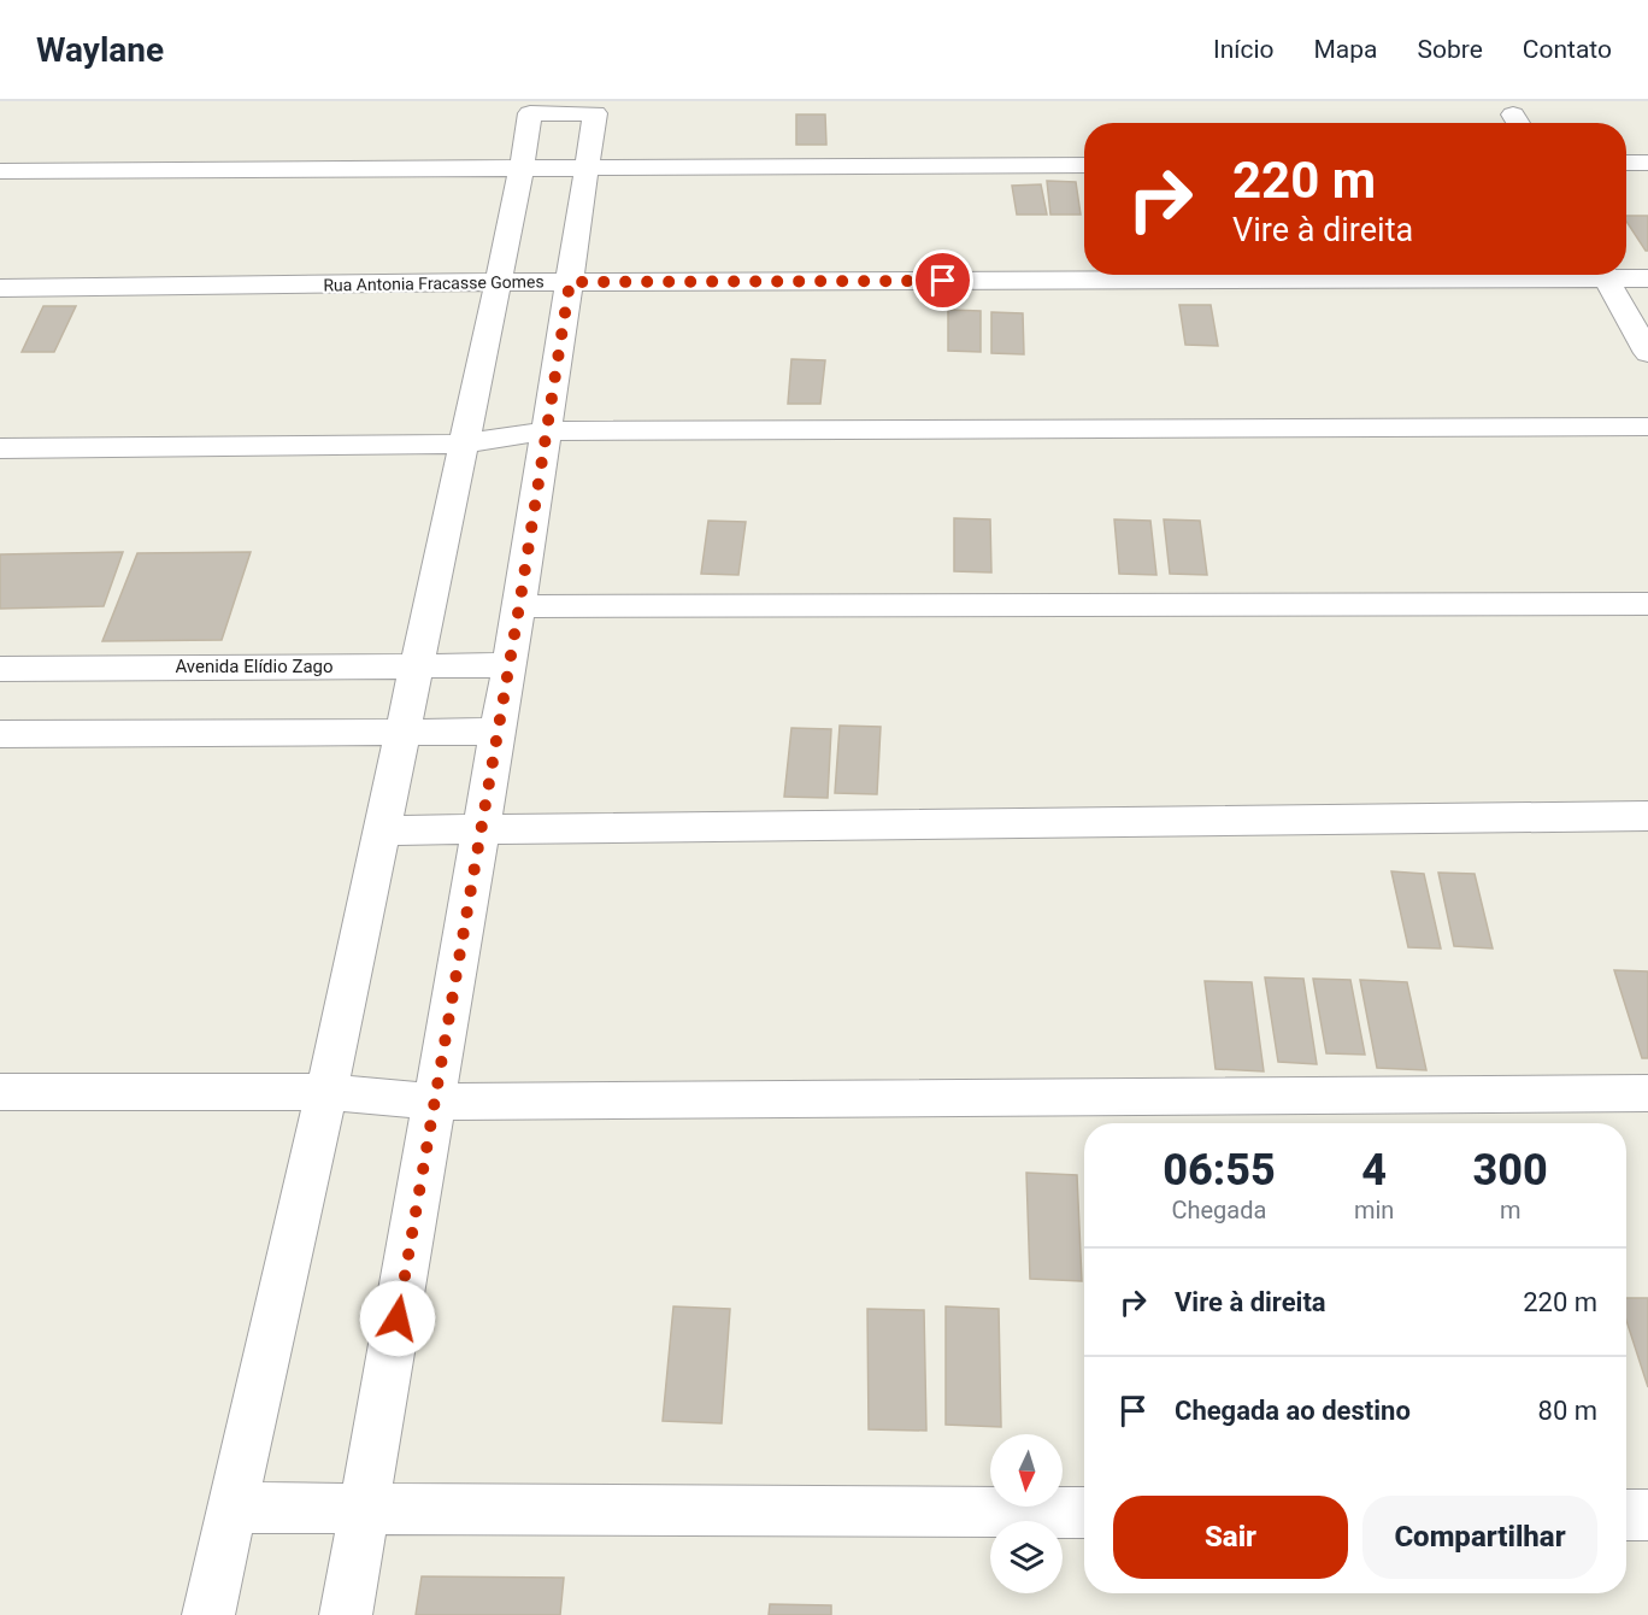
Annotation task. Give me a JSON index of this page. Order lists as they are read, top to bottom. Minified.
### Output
{"streets":{"street":["Rua Antonia Fracasse Gomes","Avenida Elídio Zago"]},"north":"bottom","page":{"header":"Waylane","nav":["Início","Mapa","Sobre","Contato"],"turn":["220 m","Vire à direita"],"eta":["06:55","Chegada","4","min","300","m"],"list":[{"name":"Vire à direita","value":"220 m"},{"name":"Chegada ao destino","value":"80 m"}],"buttons":["Sair","Compartilhar"]}}
